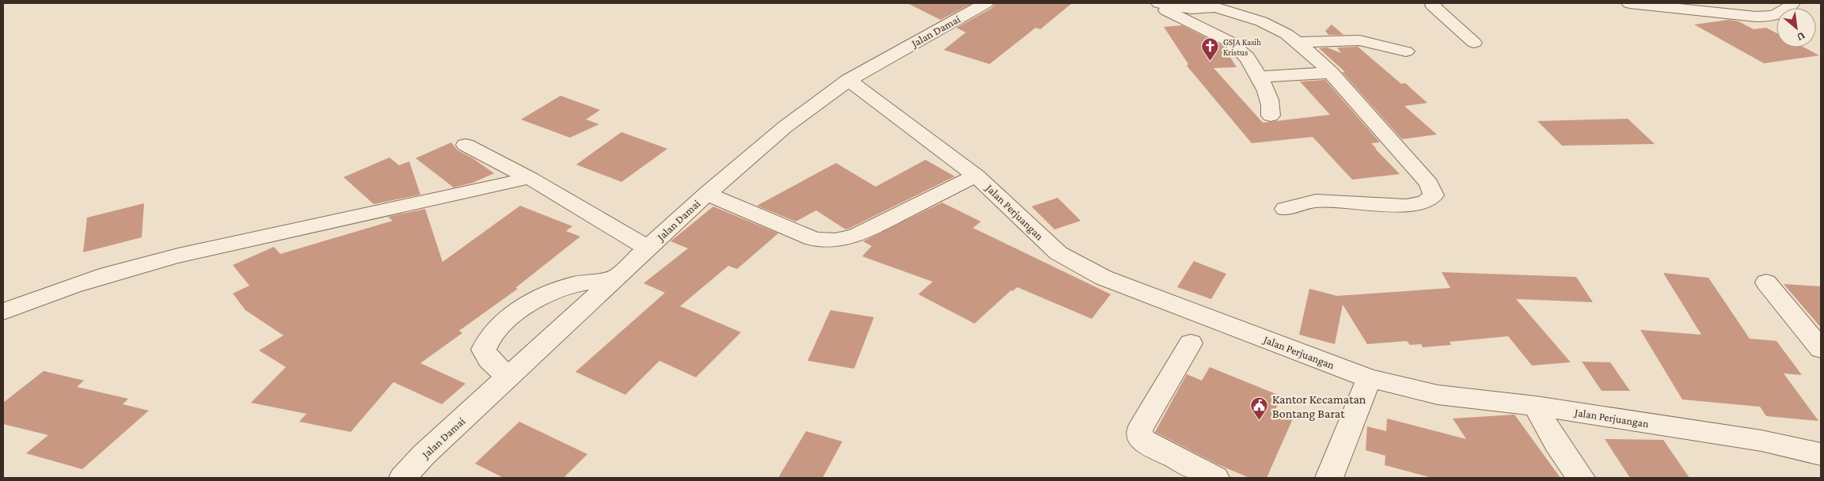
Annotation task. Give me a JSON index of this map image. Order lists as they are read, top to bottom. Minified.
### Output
{"streets":{"street":["Jalan Damai","Jalan Perjuangan"]},"crossings":[["Jalan Damai","Jalan Perjuangan"]],"places":{"church":["GSJA Kasih Kristus"],"public building":["Kantor Kecamatan Bontang Barat"]},"north":"bottom right"}
